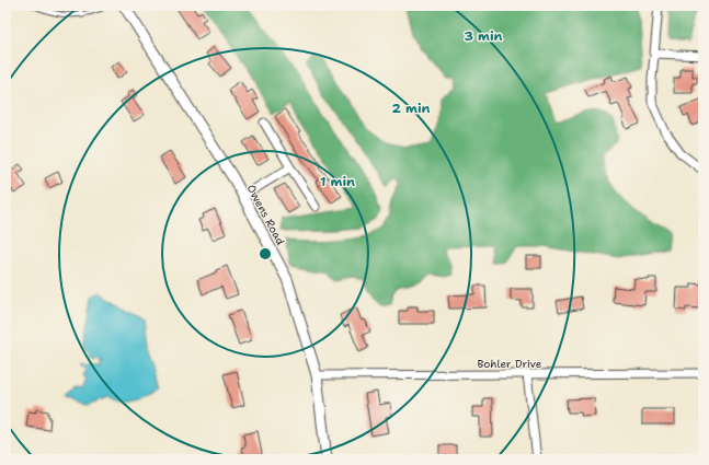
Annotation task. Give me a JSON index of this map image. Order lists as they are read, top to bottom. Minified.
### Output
{"streets":{"street":["Owens Road","Bohler Drive"]},"crossings":[["Owens Road","Bohler Drive"]],"rings":["3 min","2 min","1 min"]}
